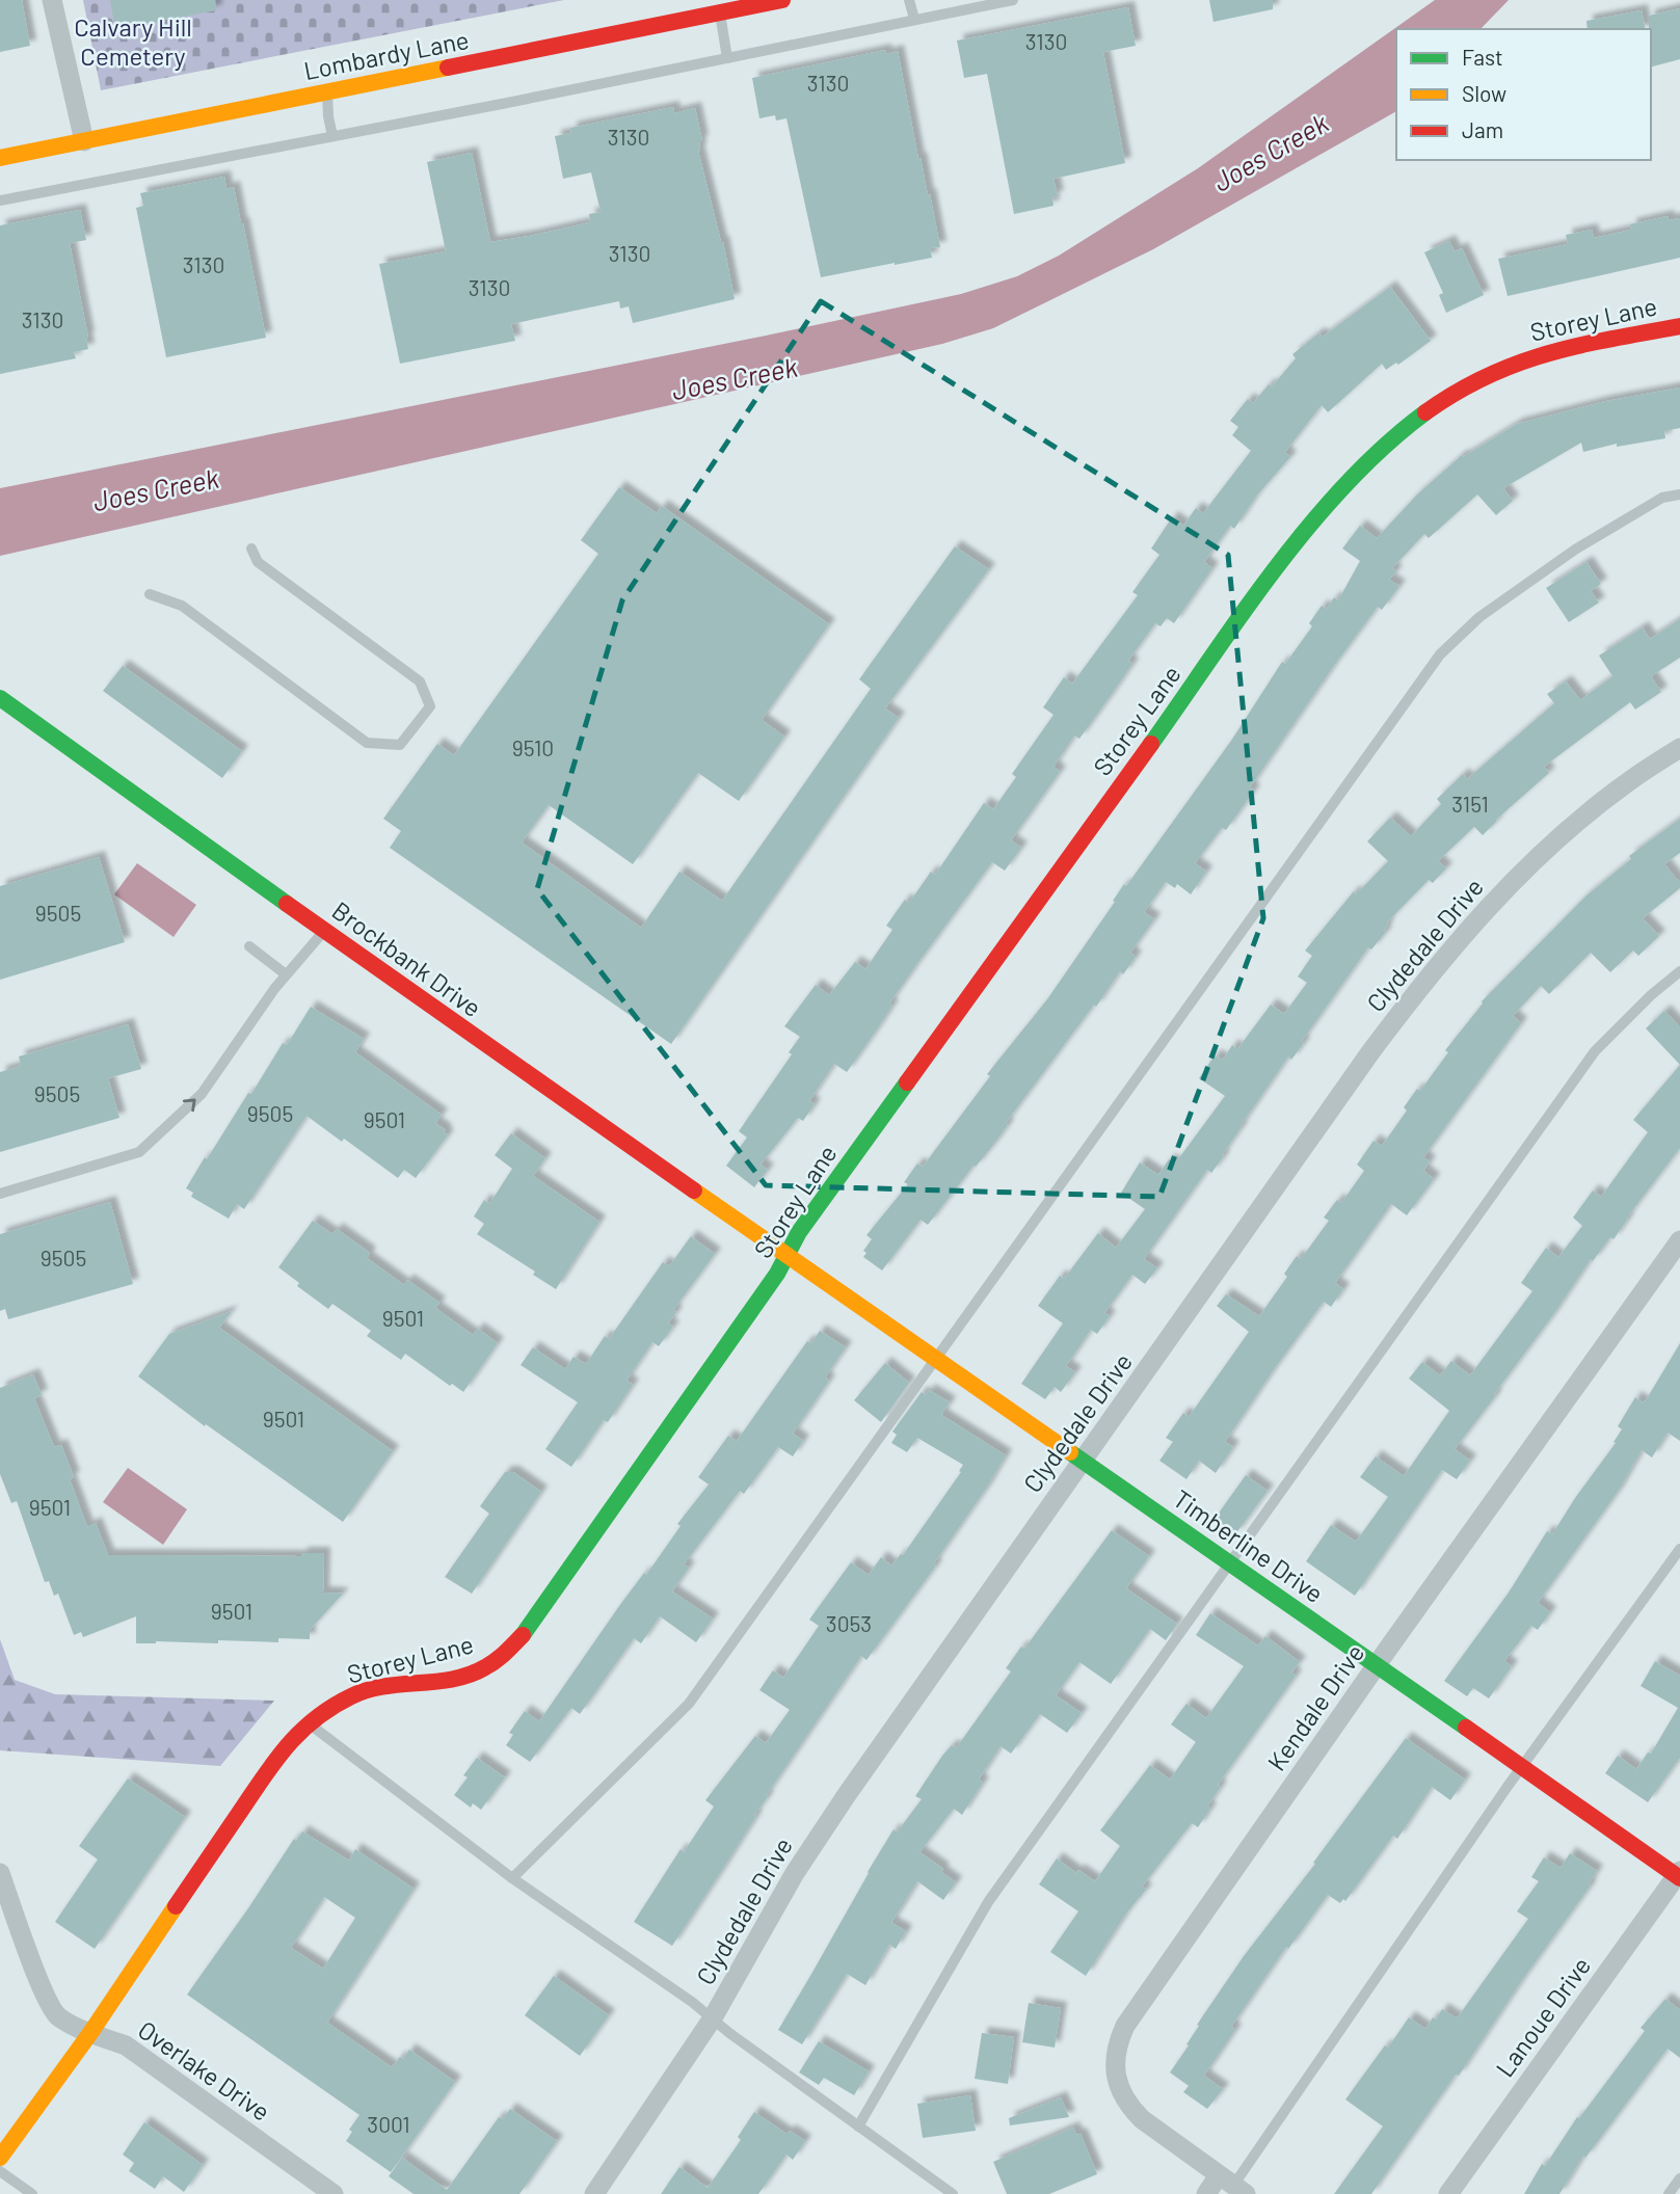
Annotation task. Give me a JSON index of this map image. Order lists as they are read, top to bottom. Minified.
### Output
{"streets":{"street":["Lombardy Lane","Storey Lane","Clydedale Drive","Brockbank Drive","Timberline Drive","Kendale Drive","Lanoue Drive","Overlake Drive"]},"crossings":[["Storey Lane","Brockbank Drive"],["Storey Lane","Timberline Drive"],["Storey Lane","Overlake Drive"],["Clydedale Drive","Timberline Drive"],["Brockbank Drive","Timberline Drive"],["Timberline Drive","Kendale Drive"],["Timberline Drive","Lanoue Drive"]],"water":["Joes Creek"],"parks":["Calvary Hill Cemetery"],"house_numbers":["3130","3130","3130","3130","3130","3130","3130","9510","3151","9505","9505","9505","9501","9505","9501","9501","9501","9501","3053","3001"],"legend":["Fast","Slow","Jam"]}
